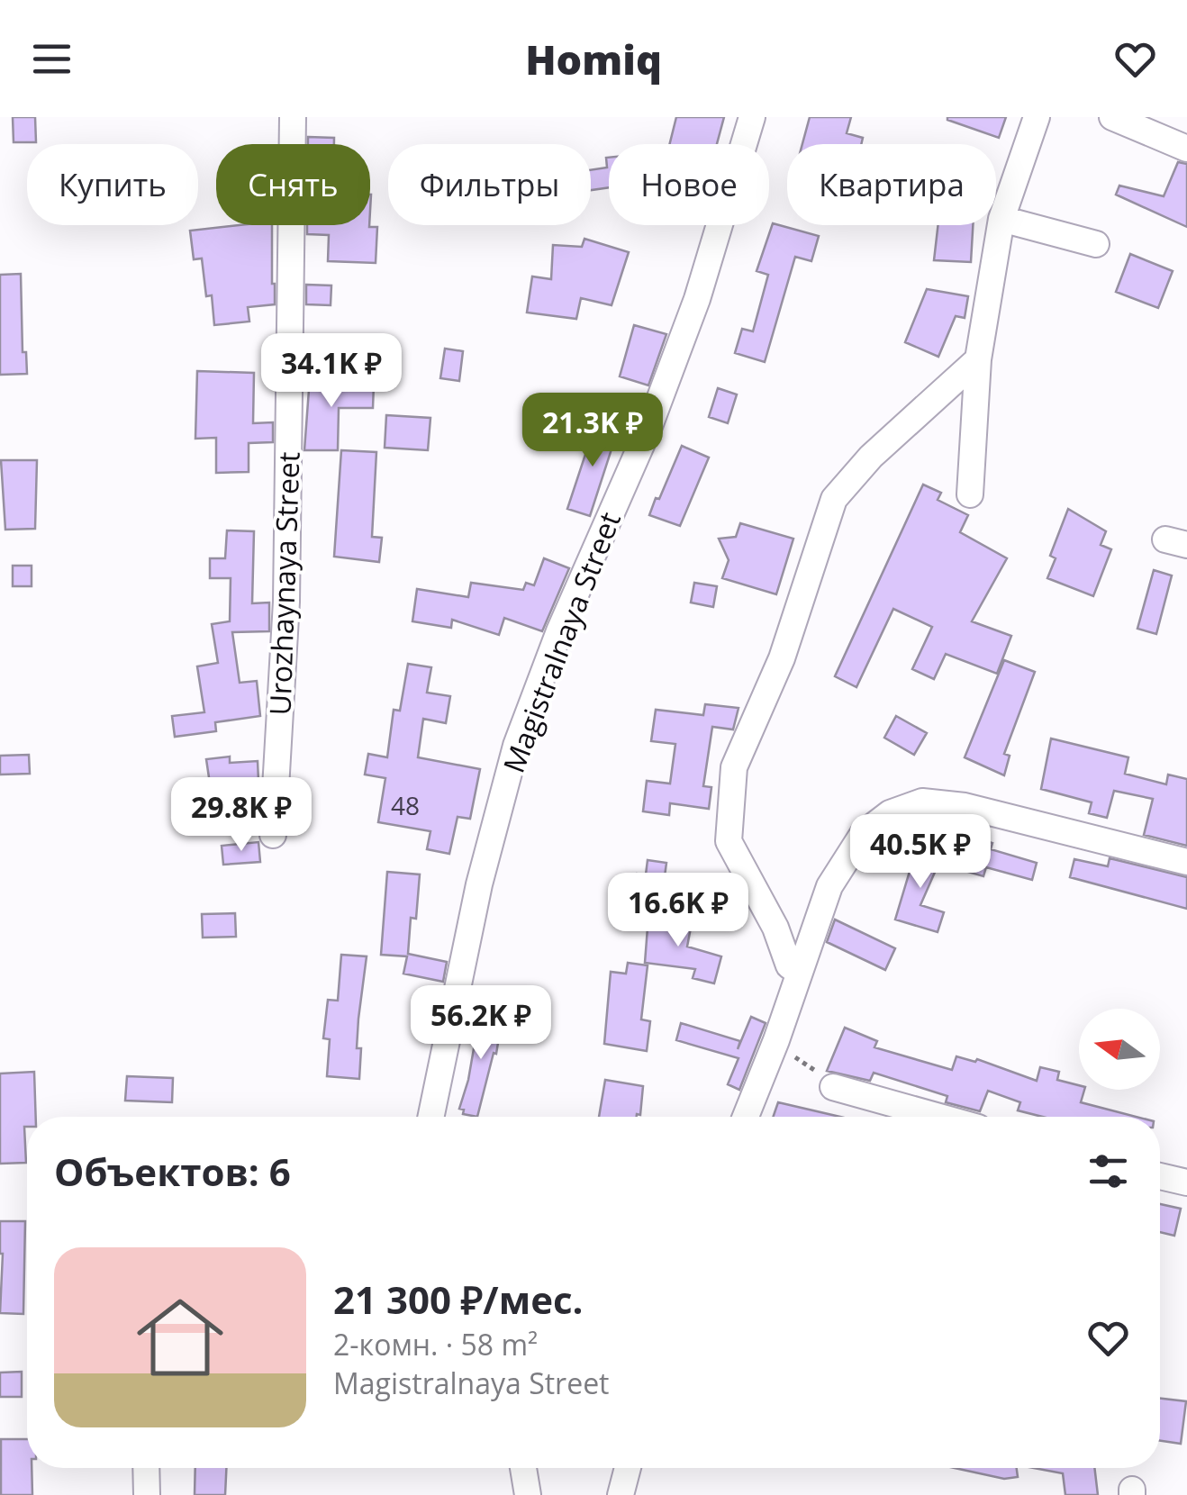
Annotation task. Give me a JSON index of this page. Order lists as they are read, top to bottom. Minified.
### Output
{"streets":{"street":["Urozhaynaya Street","Magistralnaya Street"]},"house_numbers":["48"],"north":"left","page":{"header":"Homiq","chip":["Купить","Снять","Фильтры","Новое","Квартира"],"price":["34.1K ₽","21.3K ₽","29.8K ₽","40.5K ₽","16.6K ₽","56.2K ₽"],"heading":"Объектов: 6","list":[{"name":"21 300 ₽/мес.","note":"2-комн. · 58 m² · Magistralnaya Street"}]}}
